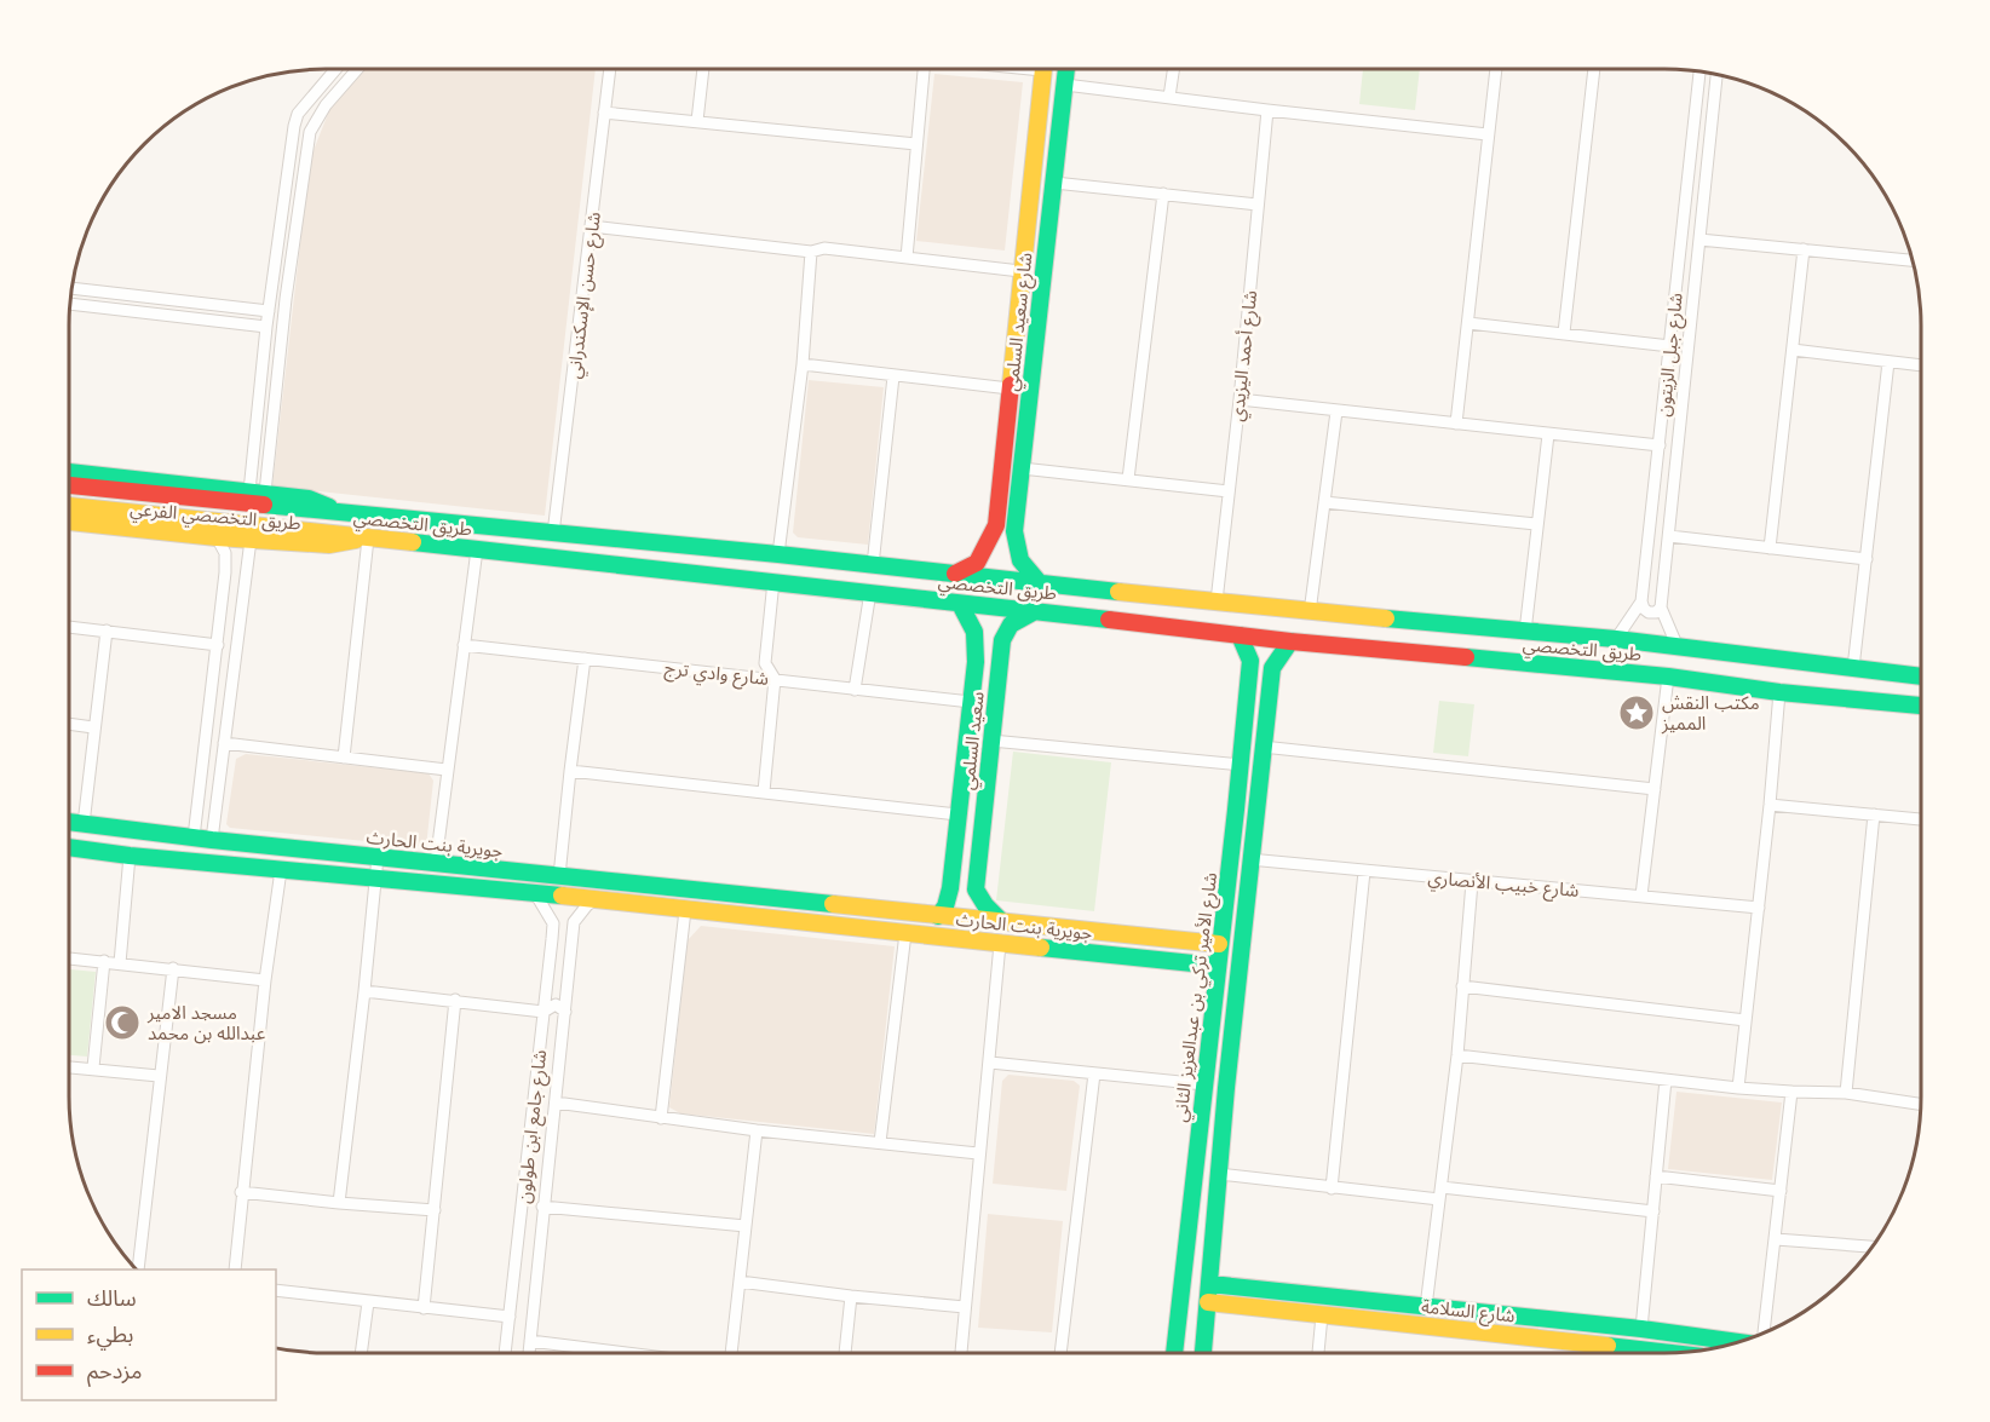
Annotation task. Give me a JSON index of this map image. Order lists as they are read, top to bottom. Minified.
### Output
{"streets":{"street":["شارع حسن الإسكندراني","شارع سعيد السلمي","شارع جبل الزيتون","شارع أحمد اليزيدي","طريق التخصصي الفرعي","طريق التخصصي","شارع وادي ترج","سعيد السلمي","جويرية بنت الحارث","شارع خبيب الأنصاري","شارع الأمير تركي بن عبدالعزيز الثاني","شارع جامع ابن طولون","شارع السلامة"]},"crossings":[["شارع حسن الإسكندراني","طريق التخصصي"],["شارع سعيد السلمي","طريق التخصصي"],["شارع جبل الزيتون","طريق التخصصي"],["شارع أحمد اليزيدي","طريق التخصصي"],["طريق التخصصي الفرعي","طريق التخصصي"],["طريق التخصصي","سعيد السلمي"],["طريق التخصصي","شارع الأمير تركي بن عبدالعزيز الثاني"],["شارع وادي ترج","سعيد السلمي"],["سعيد السلمي","جويرية بنت الحارث"],["جويرية بنت الحارث","شارع الأمير تركي بن عبدالعزيز الثاني"],["جويرية بنت الحارث","شارع جامع ابن طولون"]],"places":{"place":["مكتب النقش المميز"],"mosque":["مسجد الامير عبدالله بن محمد"]},"legend":["سالك","بطيء","مزدحم"]}
